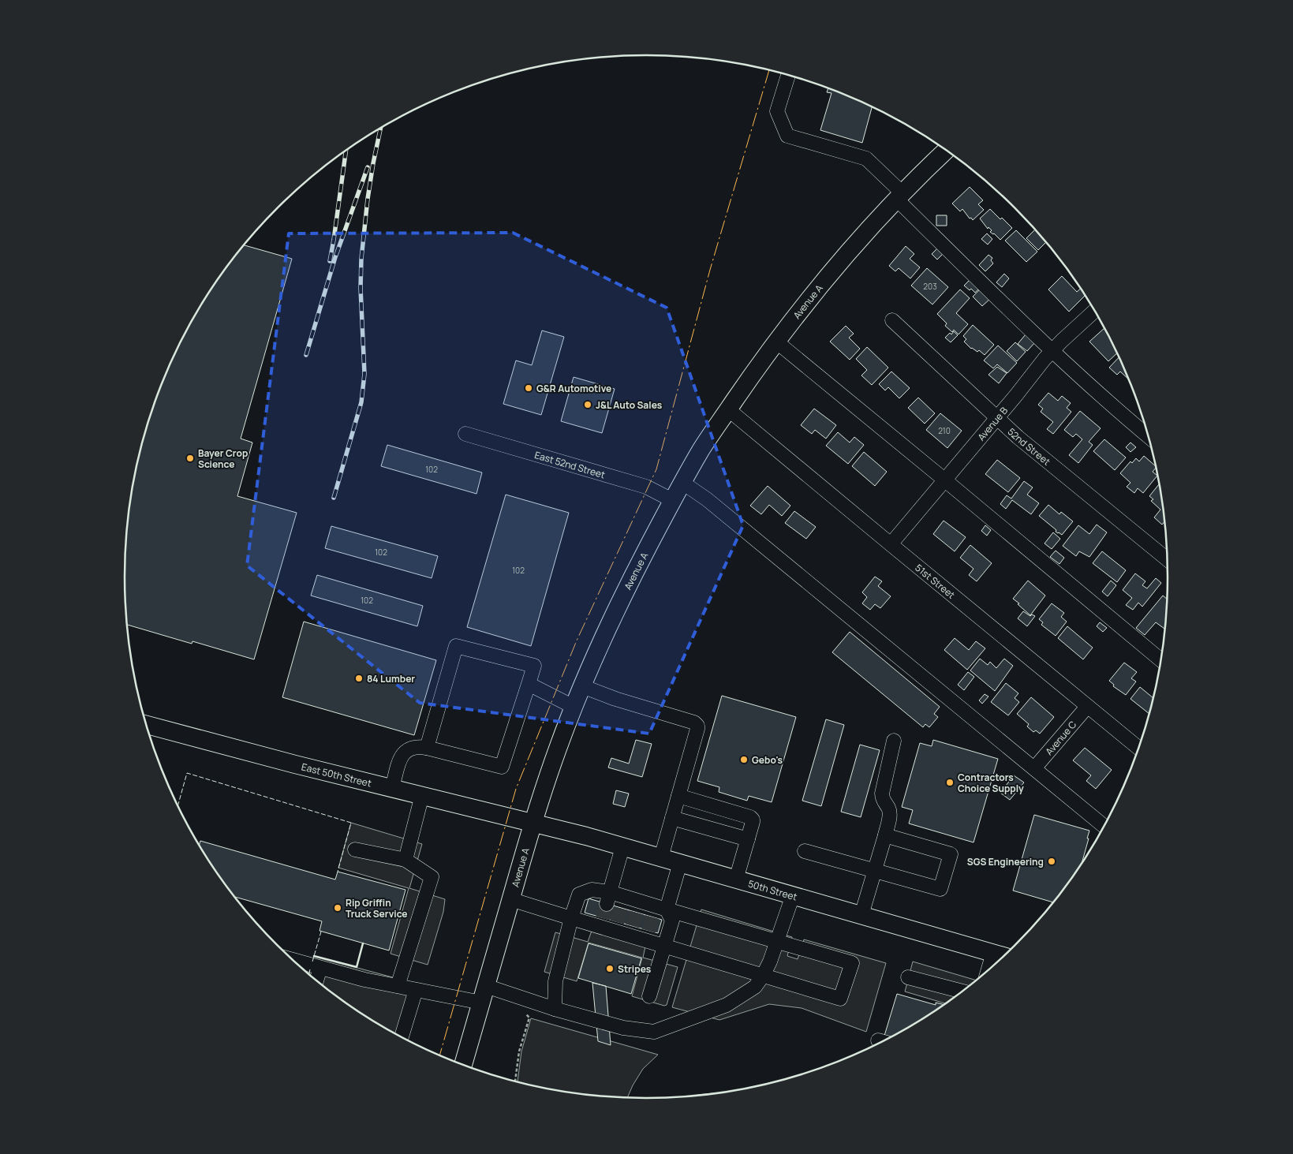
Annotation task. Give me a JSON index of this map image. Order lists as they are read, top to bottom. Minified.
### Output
{"streets":{"main road":["Avenue A","East 50th Street","50th Street"],"street":["Avenue B","52nd Street","East 52nd Street","51st Street","Avenue C"]},"crossings":[["Avenue A","East 52nd Street"],["Avenue A","51st Street"],["Avenue A","East 50th Street"],["Avenue A","50th Street"],["Avenue B","52nd Street"],["Avenue B","51st Street"],["51st Street","Avenue C"],["East 50th Street","50th Street"]],"places":["G&R Automotive","J&L Auto Sales","Bayer Crop Science","84 Lumber","Gebo's","Contractors Choice Supply","SGS Engineering","Rip Griffin Truck Service","Stripes"],"house_numbers":["203","210","102","102","102","102"]}
